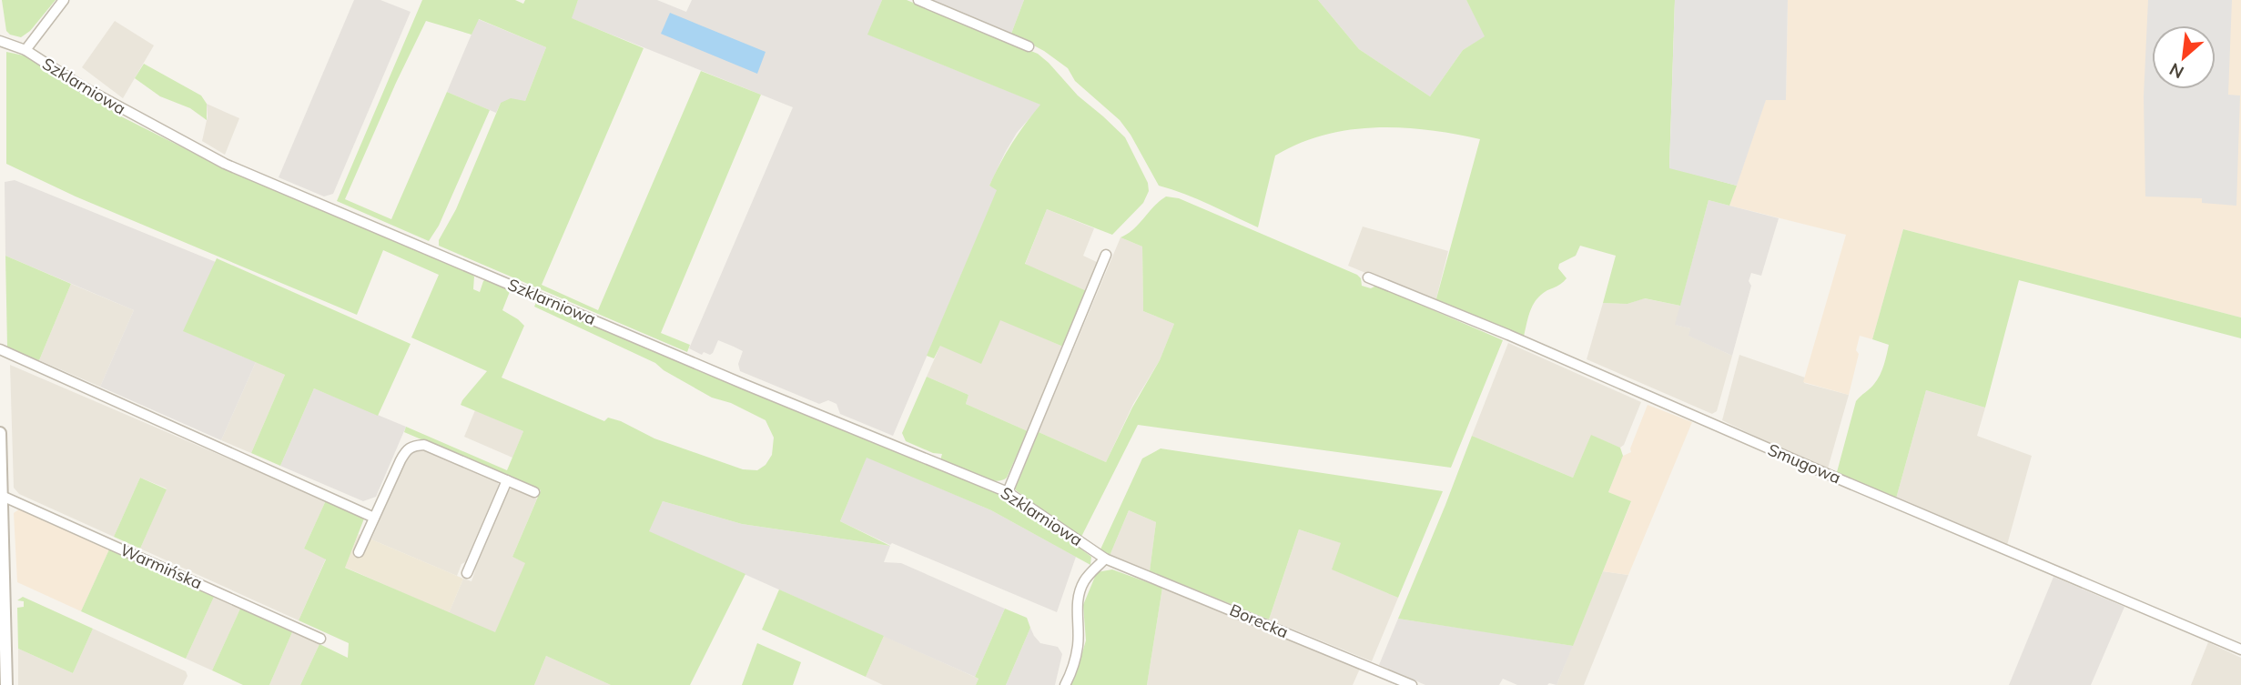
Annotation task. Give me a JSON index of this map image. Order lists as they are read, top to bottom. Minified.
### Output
{"streets":{"street":["Szklarniowa","Smugowa","Warmińska","Borecka"]},"crossings":[["Szklarniowa","Borecka"]],"north":"bottom left"}
